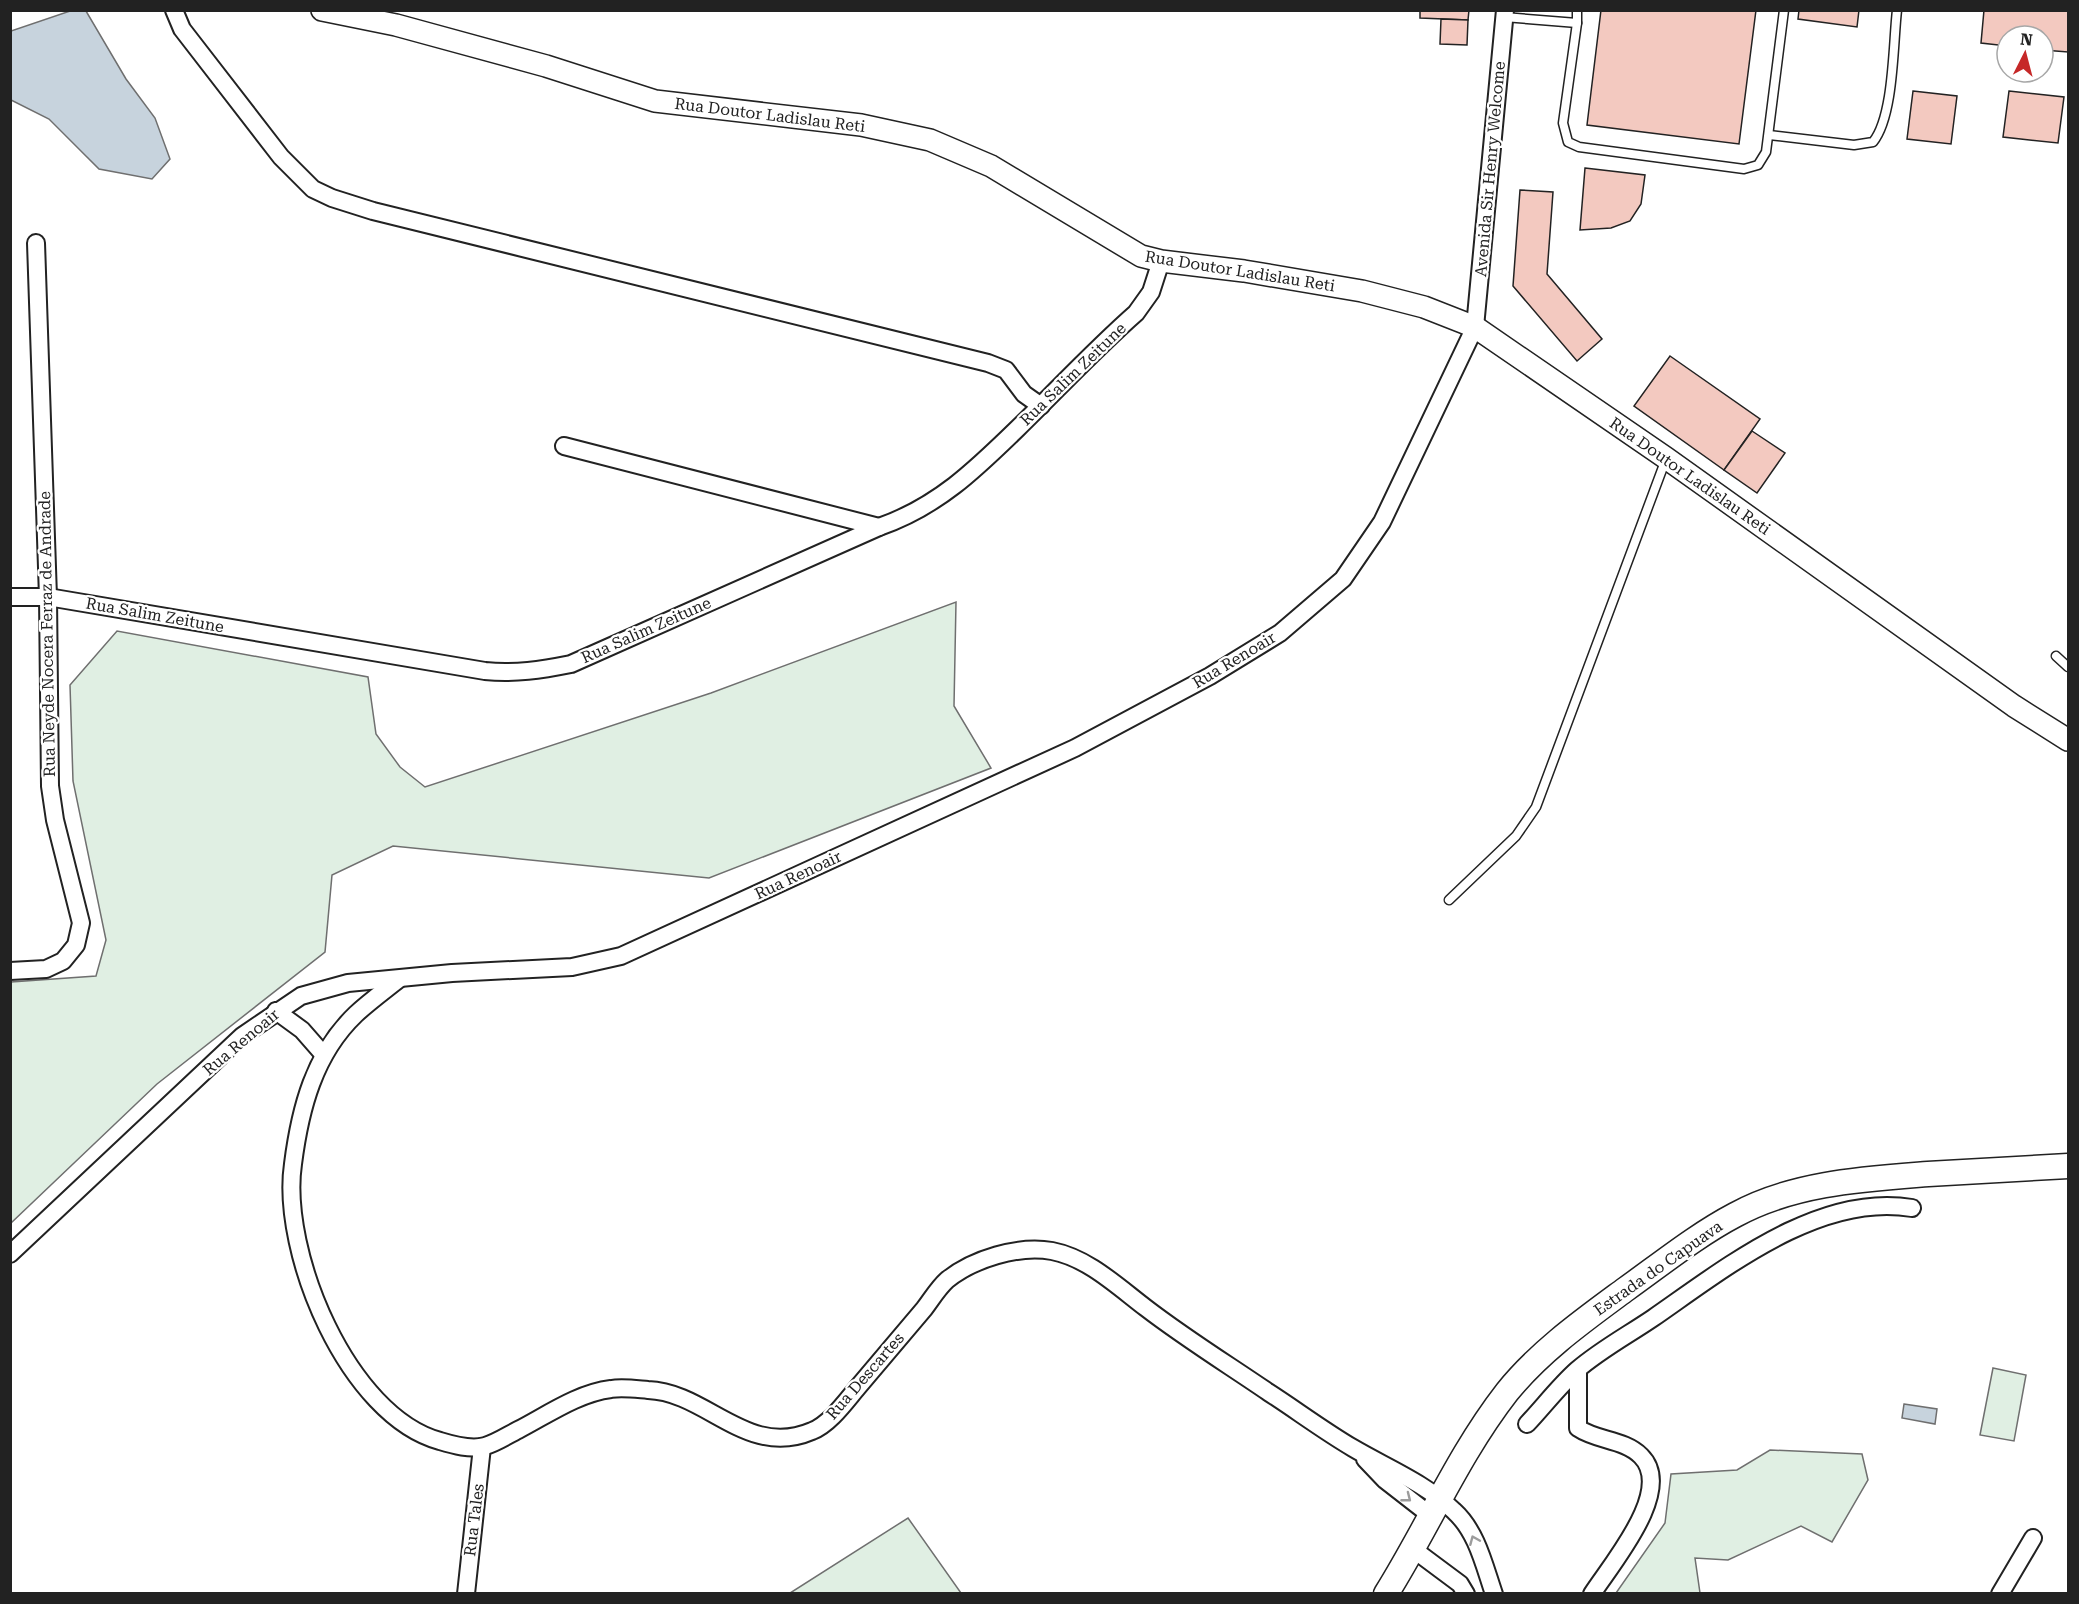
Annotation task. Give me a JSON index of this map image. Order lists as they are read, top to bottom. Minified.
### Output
{"streets":{"main road":["Estrada do Capuava"],"street":["Rua Doutor Ladislau Reti","Avenida Sir Henry Welcome","Rua Salim Zeitune","Rua Neyde Nocera Ferraz de Andrade","Rua Renoair","Rua Descartes","Rua Tales"]},"crossings":[["Rua Doutor Ladislau Reti","Avenida Sir Henry Welcome"],["Rua Doutor Ladislau Reti","Rua Salim Zeitune"],["Rua Doutor Ladislau Reti","Rua Renoair"],["Avenida Sir Henry Welcome","Rua Renoair"],["Rua Salim Zeitune","Rua Neyde Nocera Ferraz de Andrade"],["Estrada do Capuava","Rua Descartes"],["Rua Descartes","Rua Tales"]],"north":"top"}
